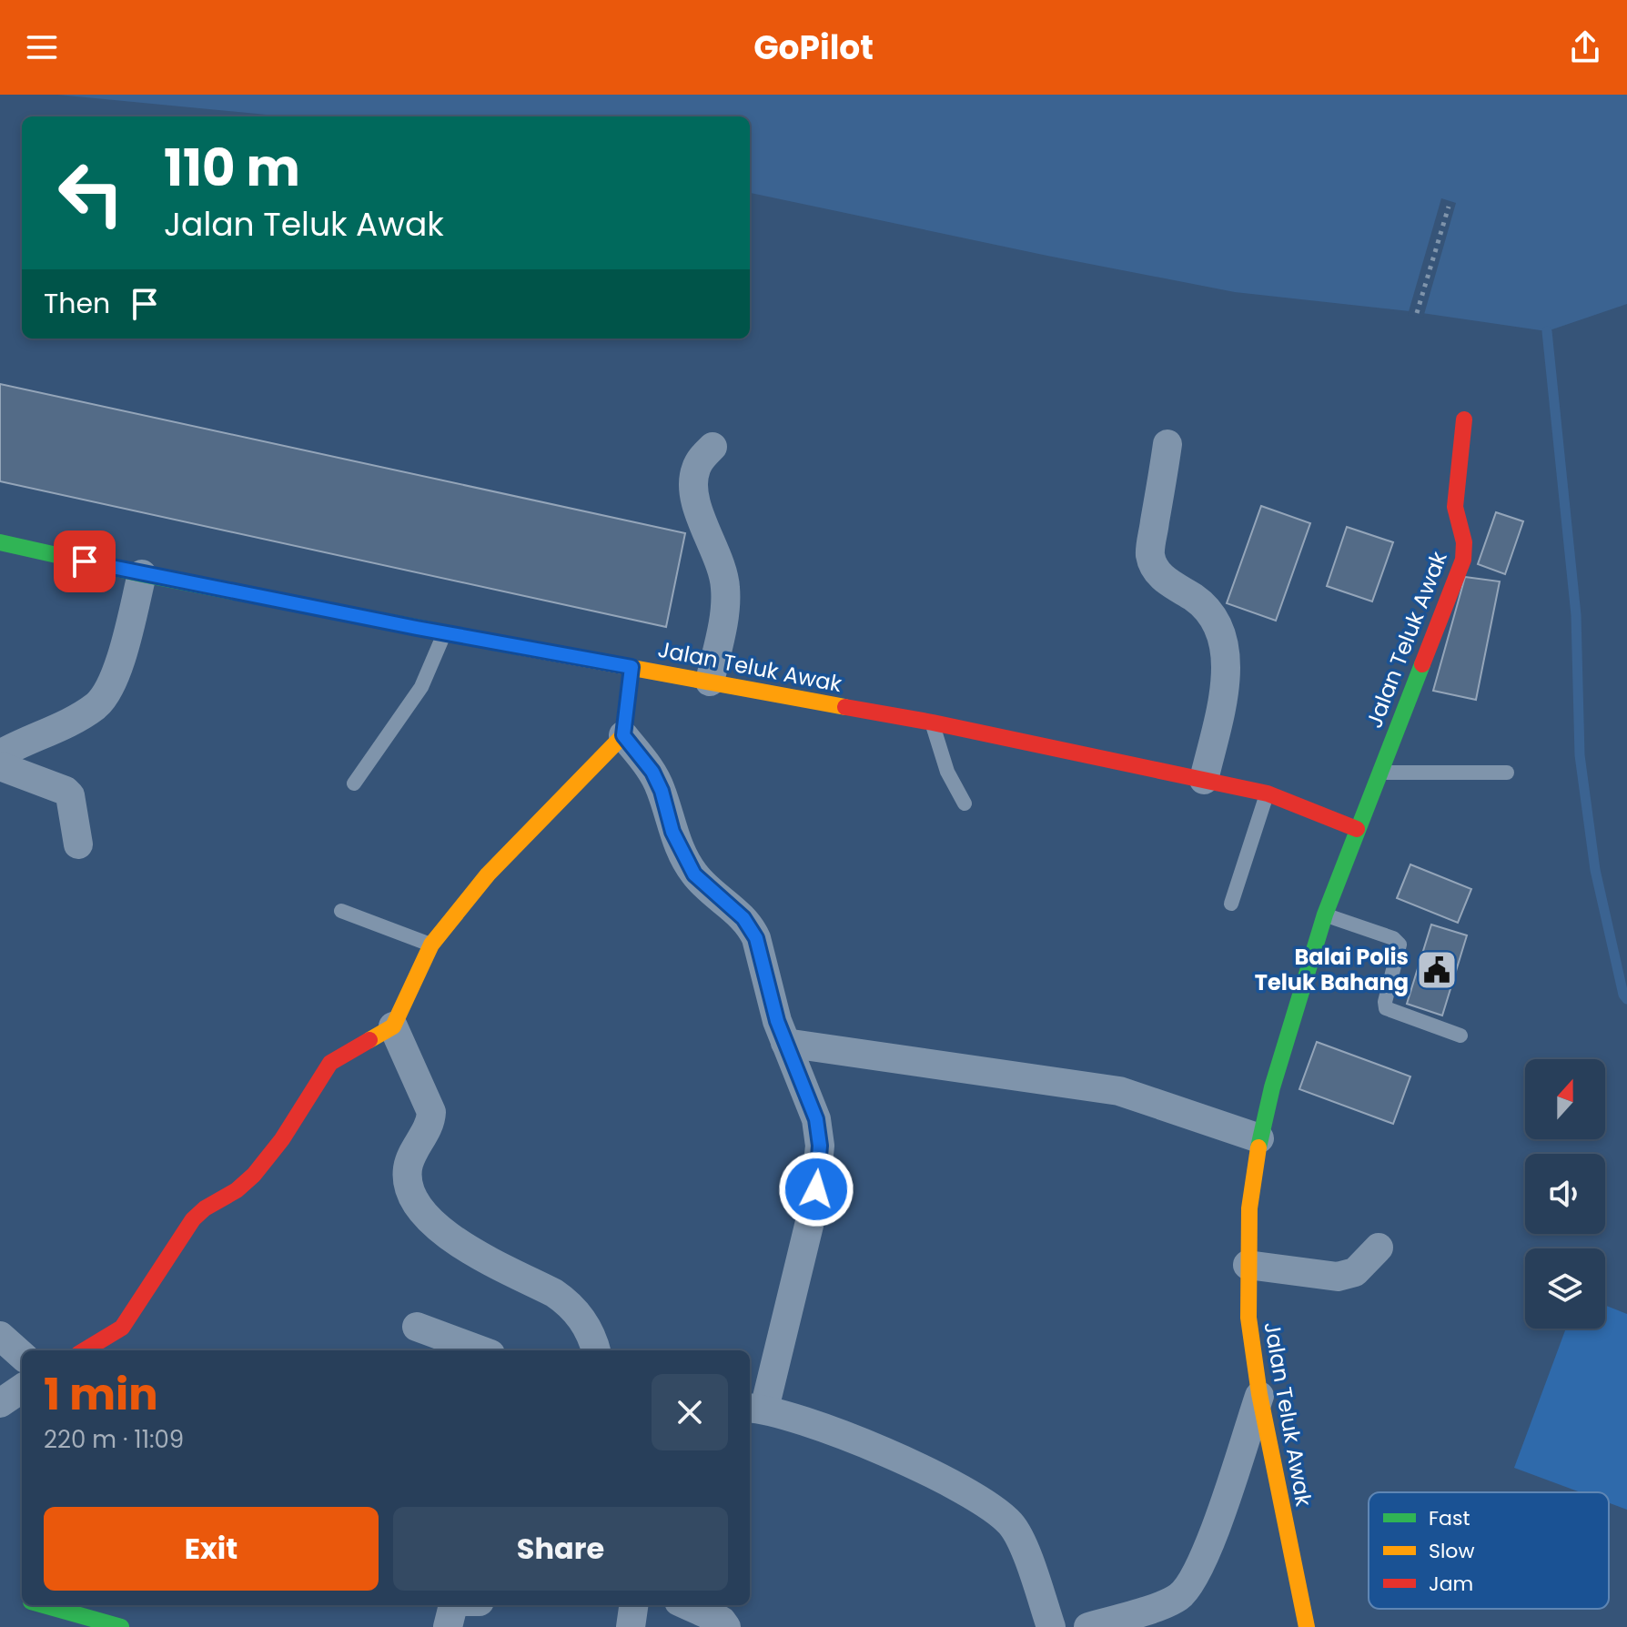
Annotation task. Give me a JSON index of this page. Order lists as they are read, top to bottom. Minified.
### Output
{"streets":{"street":["Jalan Teluk Awak"]},"places":{"public building":["Balai Polis Teluk Bahang"]},"legend":["Fast","Slow","Jam"],"north":"top","page":{"header":"GoPilot","turn":["110 m","Jalan Teluk Awak"],"then":"Then","heading":["1 min","220 m · 11:09"],"buttons":["Exit","Share"]}}
